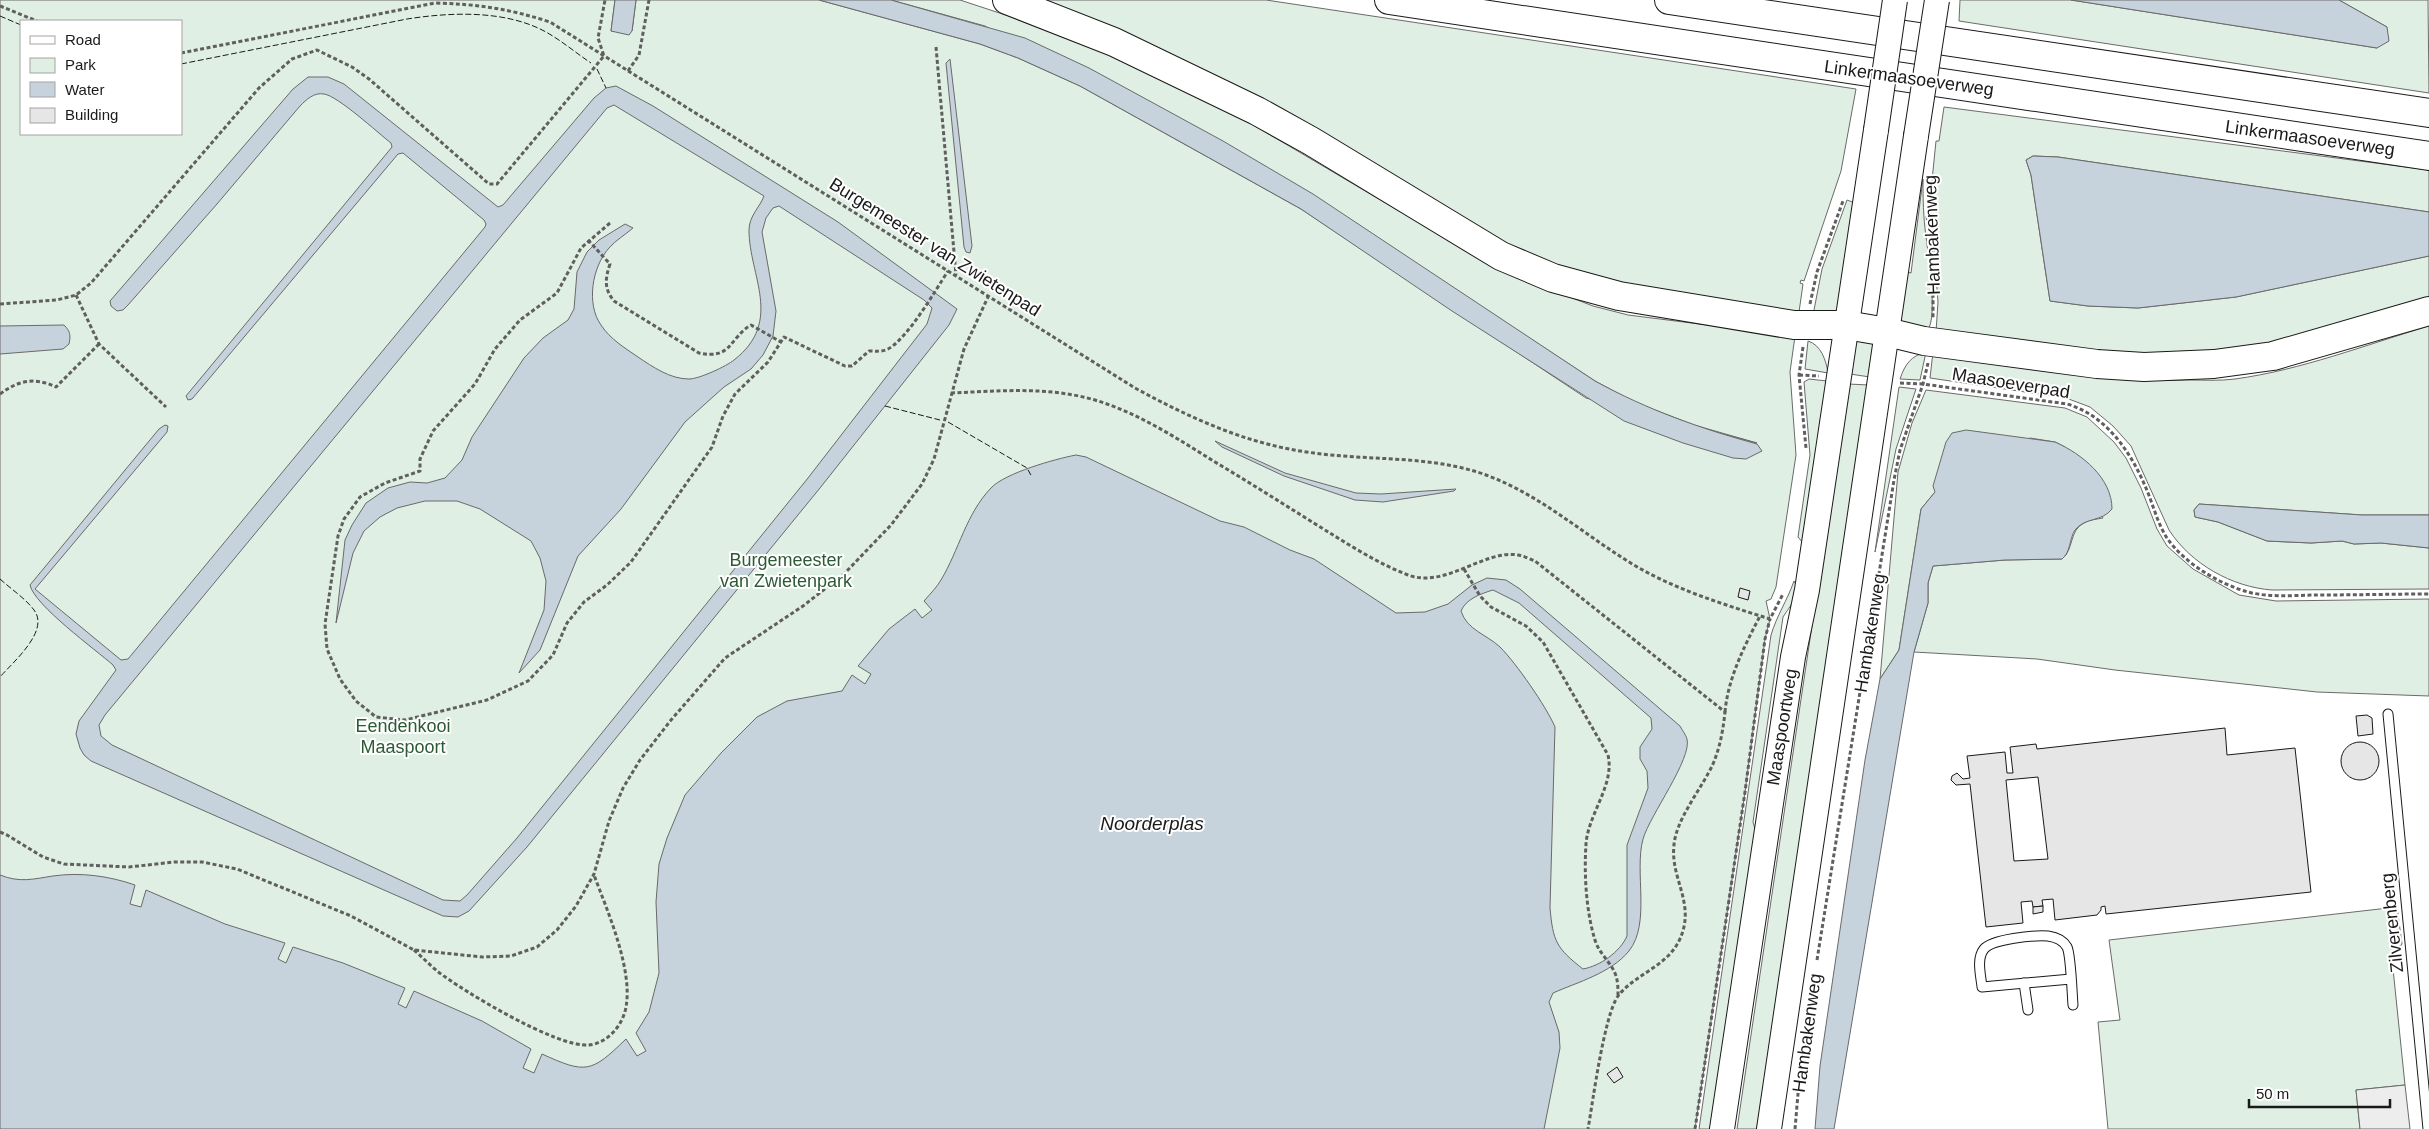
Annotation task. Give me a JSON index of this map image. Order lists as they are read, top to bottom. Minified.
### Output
{"streets":{"highway":["Linkermaasoeverweg"],"main road":["Hambakenweg","Maaspoortweg"],"lane":["Zilverenberg"],"path":["Burgemeester van Zwietenpad","Maasoeverpad"]},"crossings":[["Hambakenweg","Maasoeverpad"]],"water":["Noorderplas"],"parks":["Burgemeester van Zwietenpark","Eendenkooi Maaspoort"],"legend":["Road","Park","Water","Building"],"scale_bar":"50 m"}
